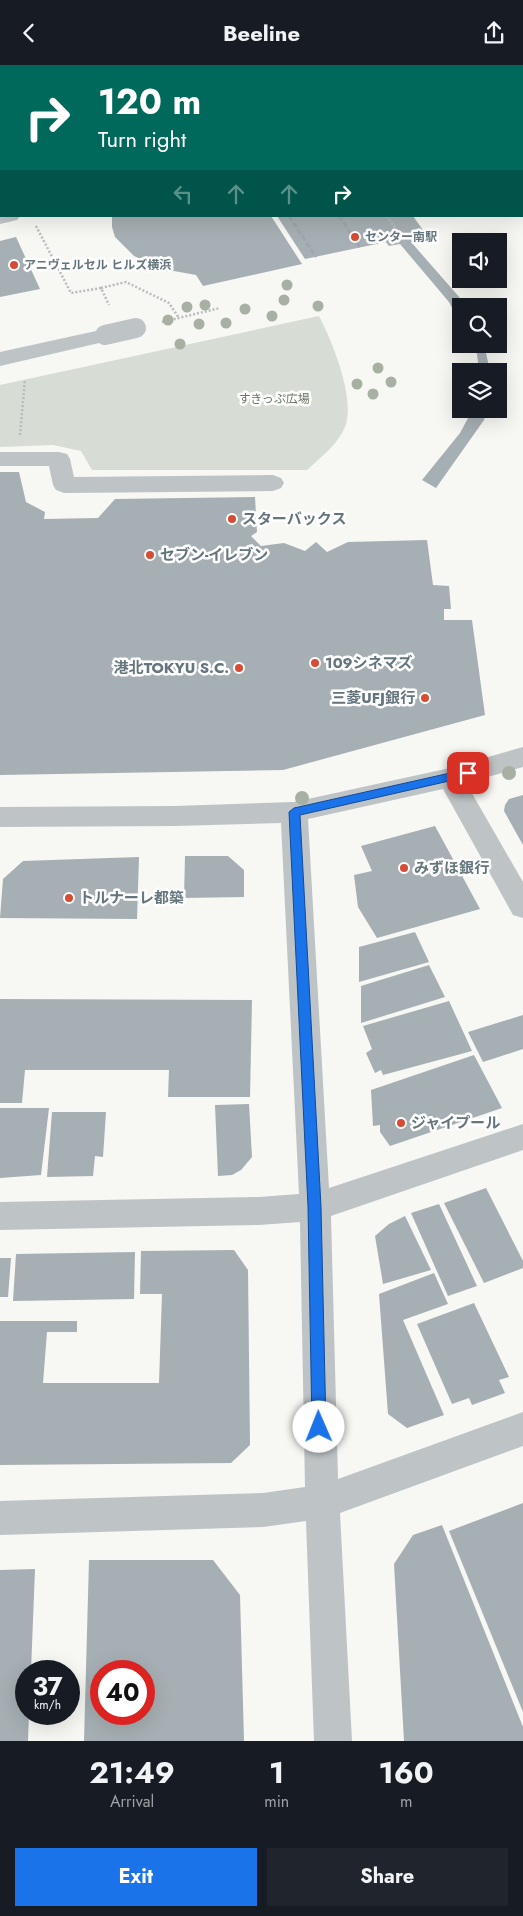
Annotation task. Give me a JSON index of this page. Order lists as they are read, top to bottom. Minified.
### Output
{"parks":["すきっぷ広場"],"places":["センター南駅","アニヴェルセル ヒルズ横浜","スターバックス","セブン-イレブン","109シネマズ","港北TOKYU S.C.","三菱UFJ銀行","みずほ銀行","トルナーレ都築","ジャイプール"],"page":{"header":"Beeline","turn":["120 m","Turn right"],"speed":"37 km/h","limit":"40","eta":["21:49","Arrival","1","min","160","m"],"buttons":["Exit","Share"]}}
